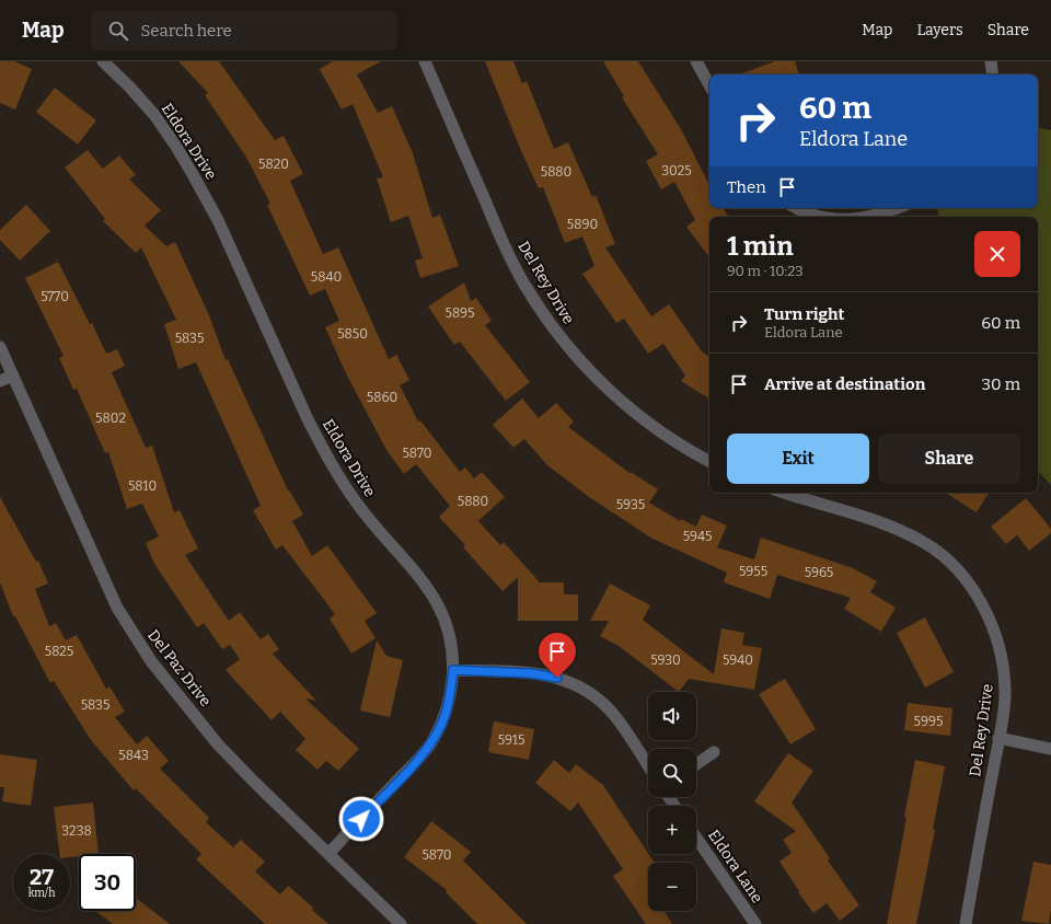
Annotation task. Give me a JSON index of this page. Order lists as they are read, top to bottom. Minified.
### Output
{"streets":{"street":["Eldora Drive","Del Rey Drive","Del Paz Drive","Eldora Lane"]},"crossings":[["Eldora Drive","Del Paz Drive"]],"house_numbers":["5820","3025","5880","5890","5840","5770","5895","5850","5835","5860","5802","5870","5810","5880","5935","5945","5955","5965","5825","5930","5940","5835","5995","5915","5843","3238","5870"],"page":{"header":"Map","search":"Search here","nav":["Map","Layers","Share"],"turn":["60 m","Eldora Lane"],"then":"Then","heading":["1 min","90 m · 10:23"],"list":[{"name":"Turn right","note":"Eldora Lane","value":"60 m"},{"name":"Arrive at destination","value":"30 m"}],"buttons":["Exit","Share"],"map_buttons":["+","−"],"speed":"27 km/h","limit":"30"}}
